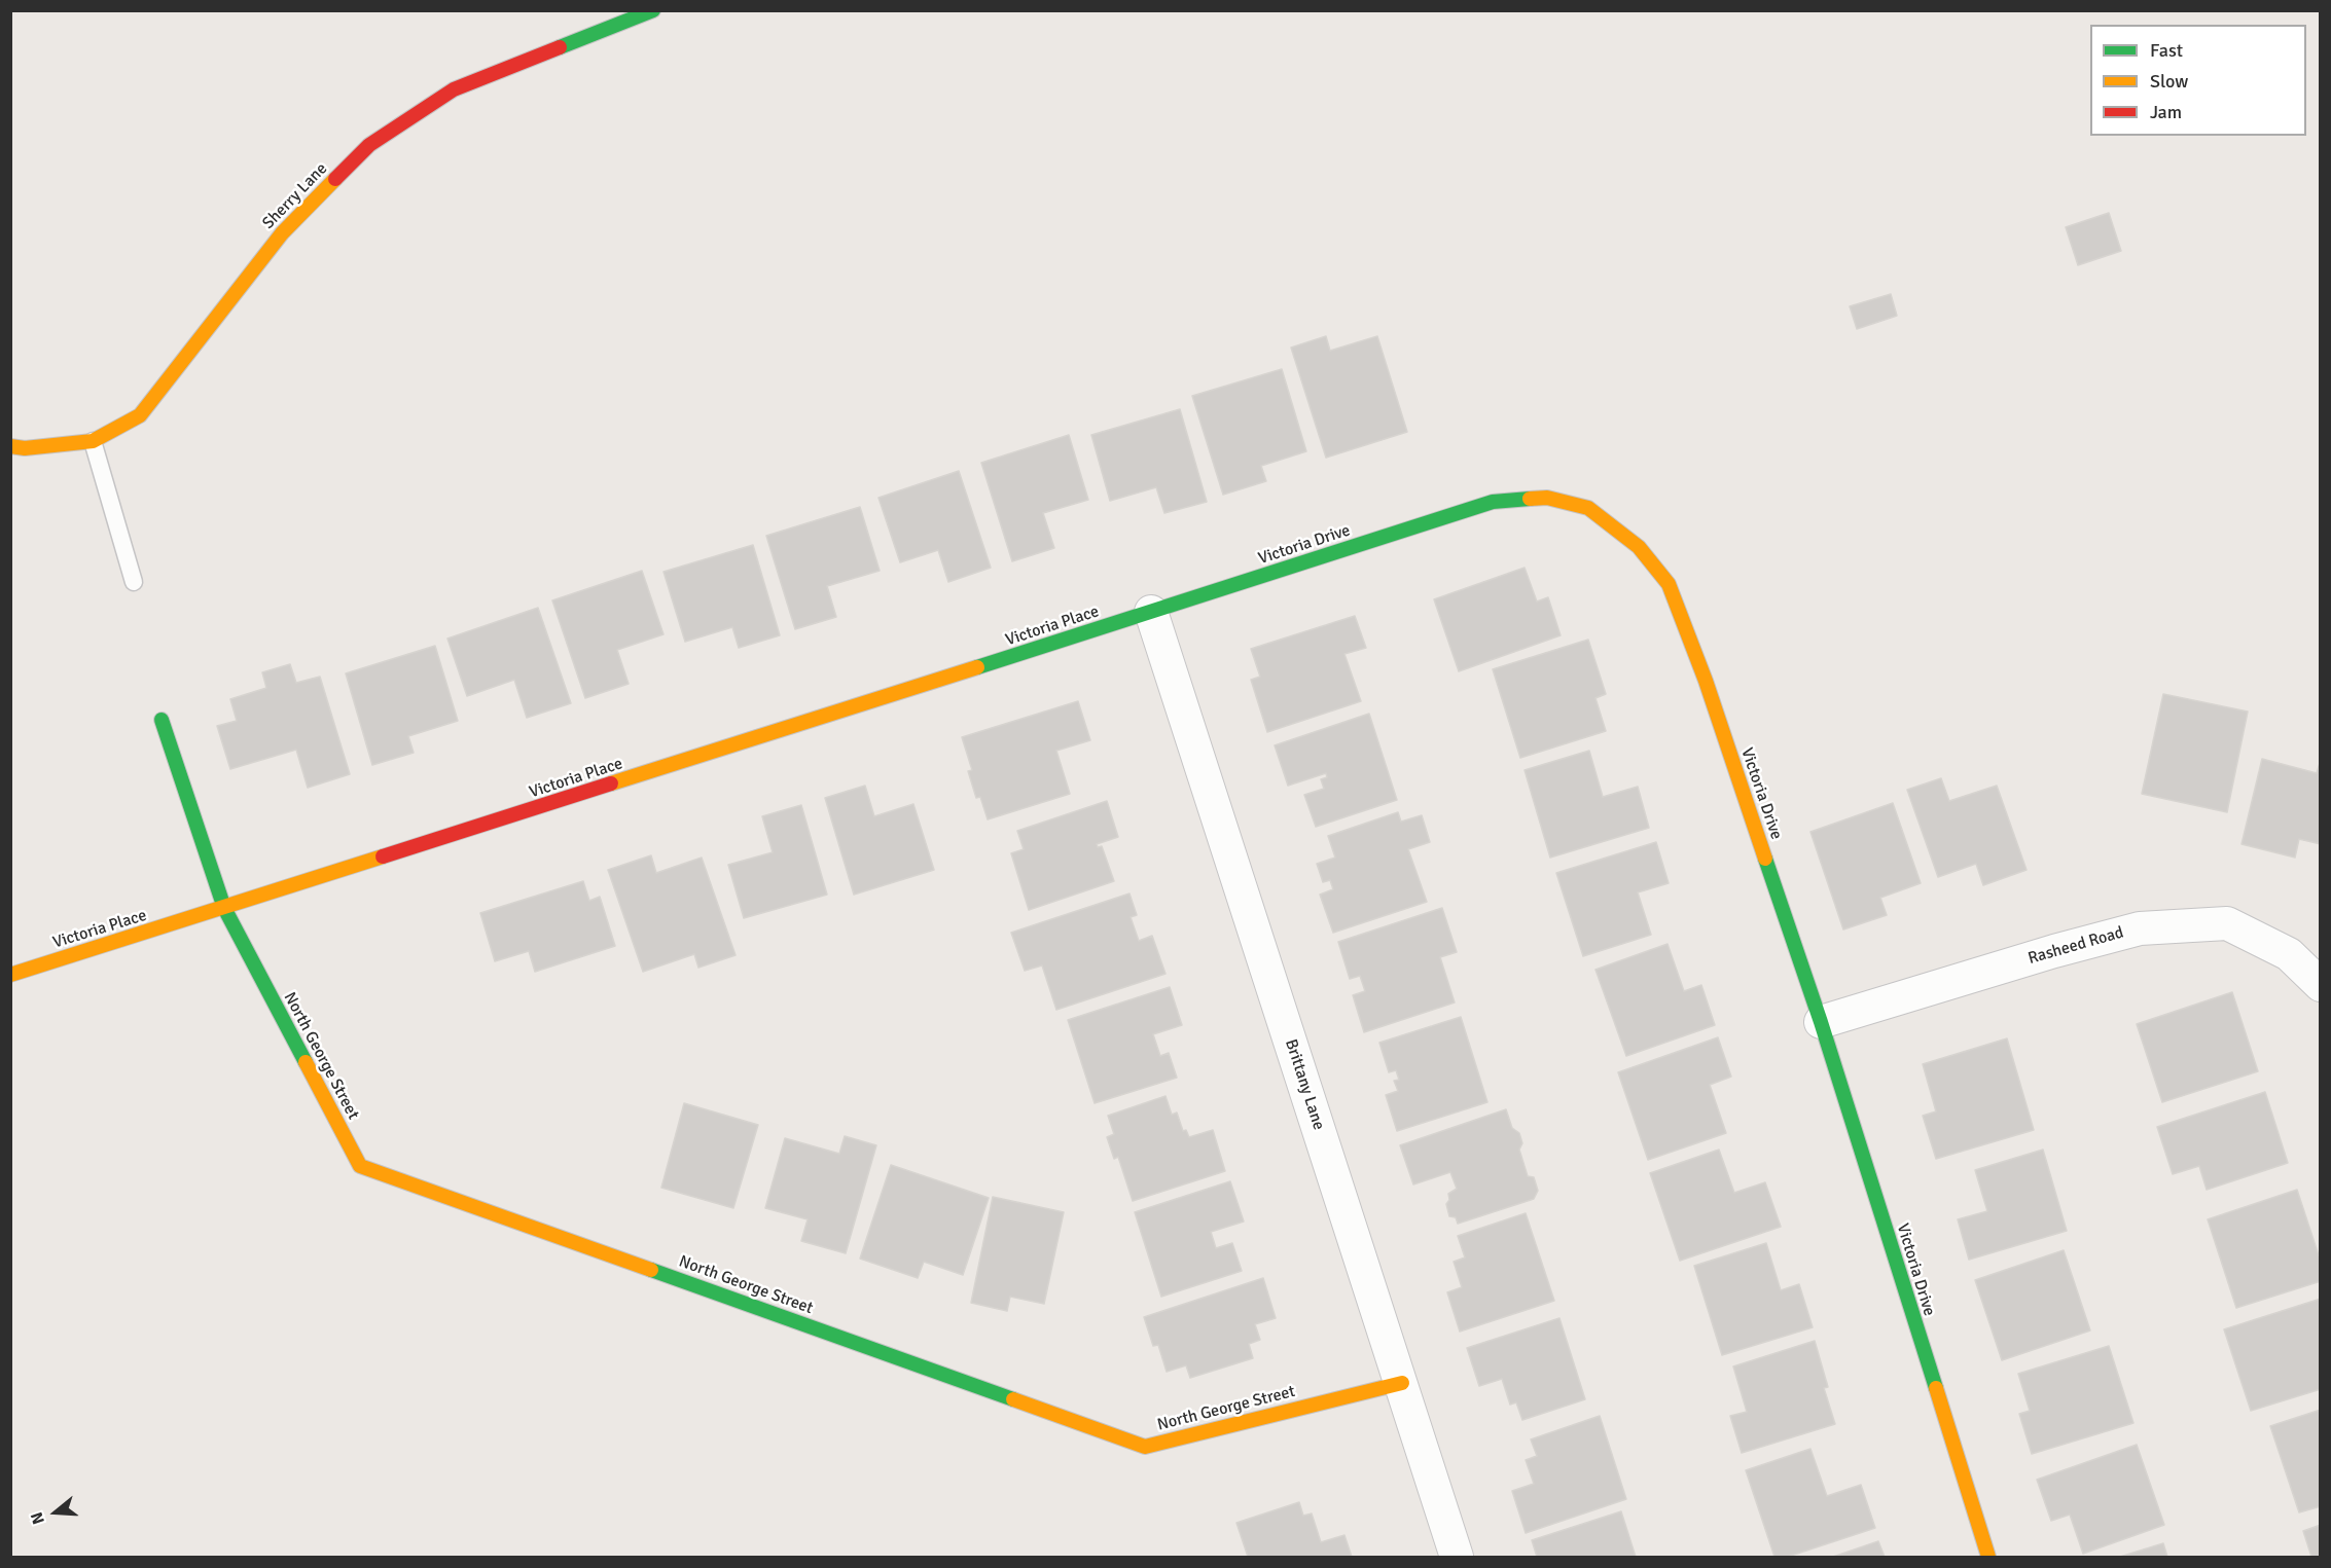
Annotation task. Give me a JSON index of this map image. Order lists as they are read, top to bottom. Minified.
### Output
{"streets":{"street":["Sherry Lane","Victoria Drive","Victoria Place","Rasheed Road","North George Street","Brittany Lane"]},"crossings":[["Victoria Drive","Victoria Place"],["Victoria Drive","Rasheed Road"],["Victoria Drive","Brittany Lane"],["Victoria Place","North George Street"],["Victoria Place","Brittany Lane"],["North George Street","Brittany Lane"]],"legend":["Fast","Slow","Jam"],"north":"left"}
